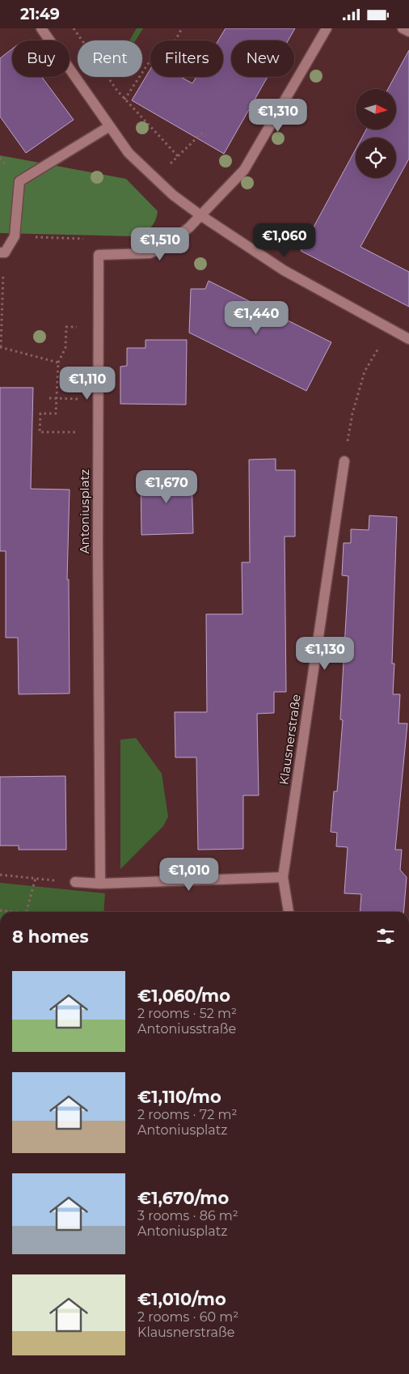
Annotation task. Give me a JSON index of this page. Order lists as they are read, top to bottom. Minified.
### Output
{"streets":{"street":["Antoniusplatz","Klausnerstraße"]},"north":"right","page":{"status":"21:49","chip":["Buy","Rent","Filters","New"],"price":["€1,310","€1,060","€1,510","€1,440","€1,110","€1,670","€1,130","€1,010"],"heading":"8 homes","list":[{"name":"€1,060/mo","note":"2 rooms · 52 m² · Antoniusstraße"},{"name":"€1,110/mo","note":"2 rooms · 72 m² · Antoniusplatz"},{"name":"€1,670/mo","note":"3 rooms · 86 m² · Antoniusplatz"},{"name":"€1,010/mo","note":"2 rooms · 60 m² · Klausnerstraße"}]}}
